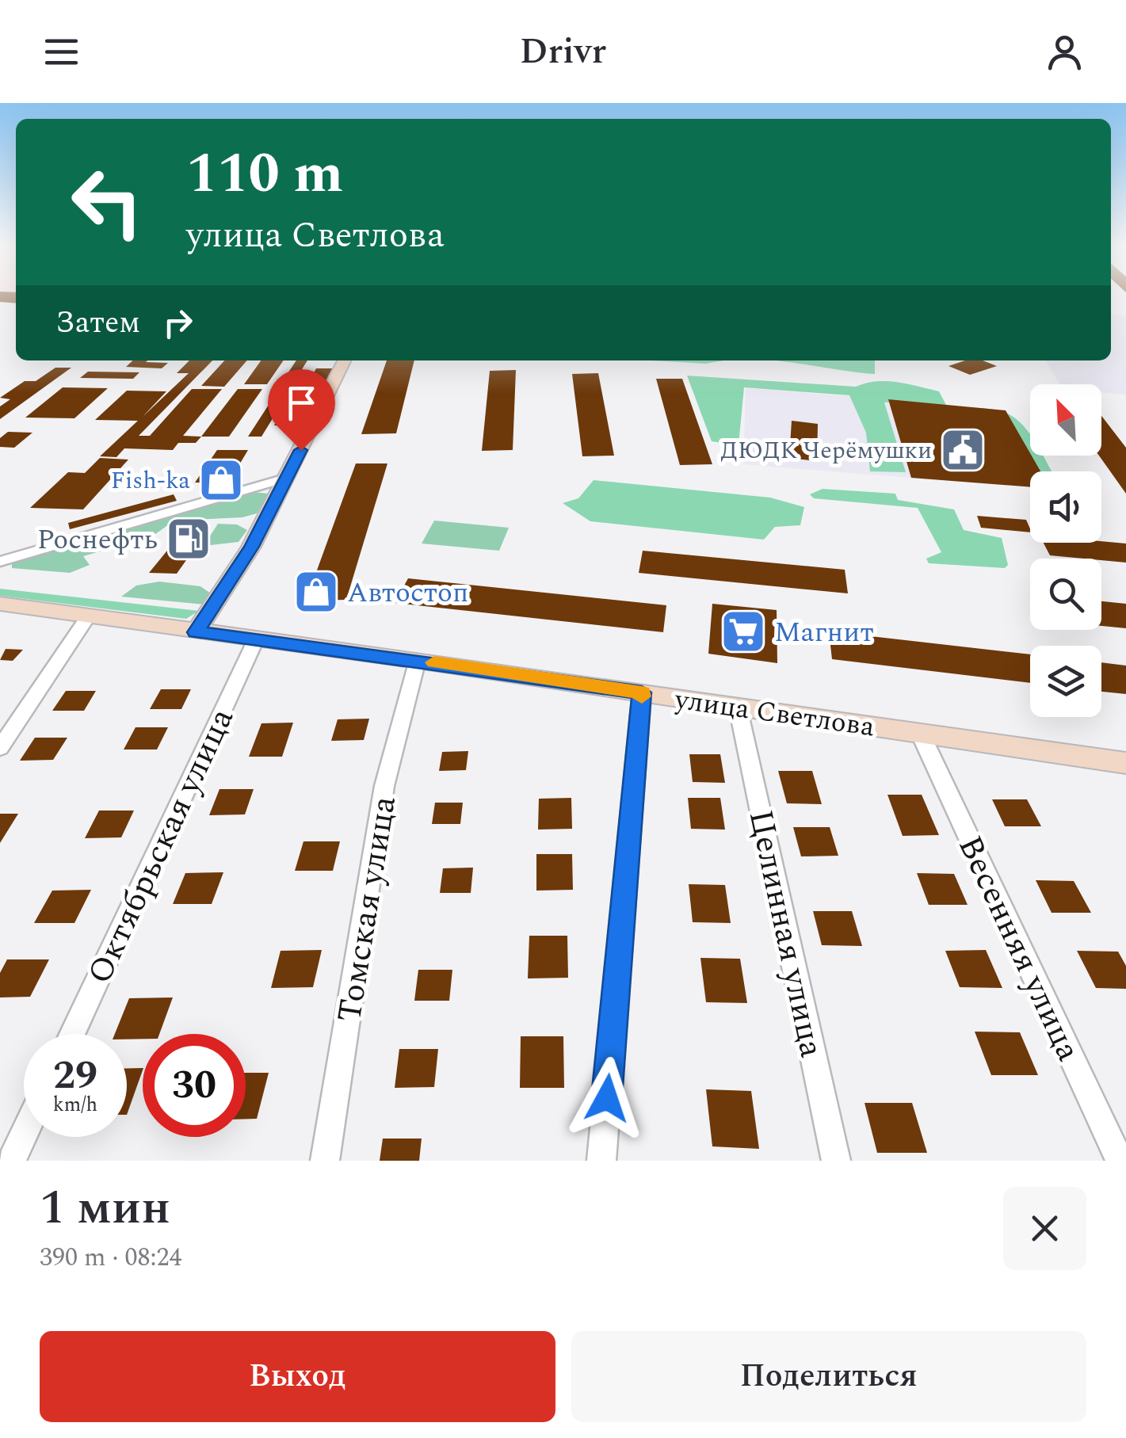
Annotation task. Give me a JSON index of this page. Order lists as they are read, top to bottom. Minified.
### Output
{"streets":{"main road":["улица Светлова"],"street":["Октябрьская улица","Томская улица","Целинная улица","Весенняя улица"]},"crossings":[["улица Светлова","Октябрьская улица"],["улица Светлова","Томская улица"],["улица Светлова","Целинная улица"],["улица Светлова","Весенняя улица"]],"places":{"public building":["ДЮДК Черёмушки"],"shop":["Fish-ka","Автостоп"],"fuel station":["Роснефть"],"supermarket":["Магнит"]},"north":"top left","page":{"header":"Drivr","turn":["110 m","улица Светлова"],"then":"Затем","speed":"29 km/h","limit":"30","heading":["1 мин","390 m · 08:24"],"buttons":["Выход","Поделиться"]}}
